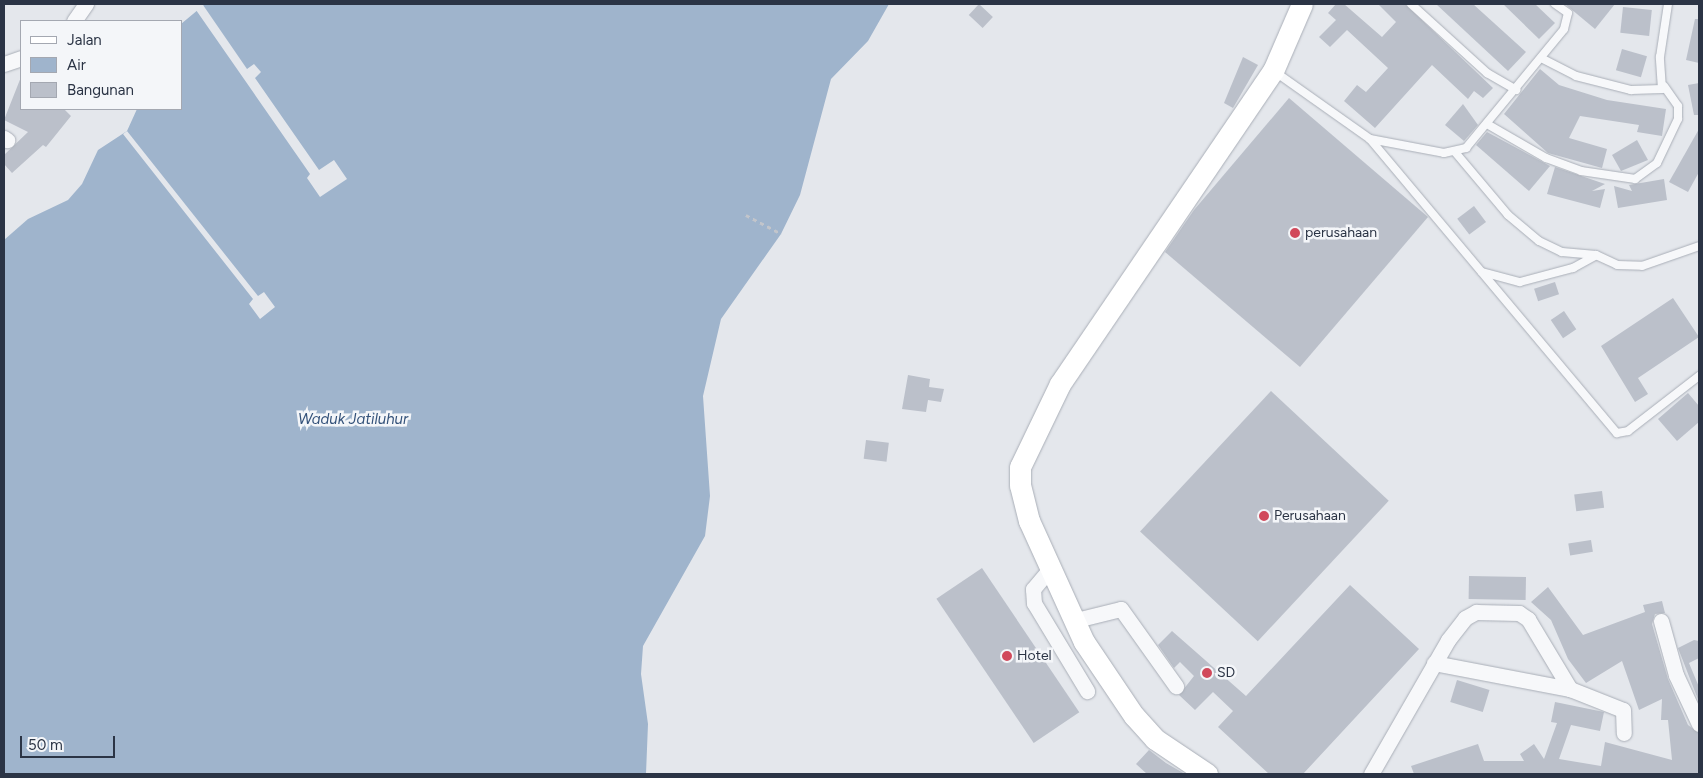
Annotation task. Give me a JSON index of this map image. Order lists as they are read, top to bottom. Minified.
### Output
{"water":["Waduk Jatiluhur"],"places":["perusahaan","Perusahaan","Hotel","SD"],"legend":["Jalan","Air","Bangunan"],"scale_bar":"50 m"}
